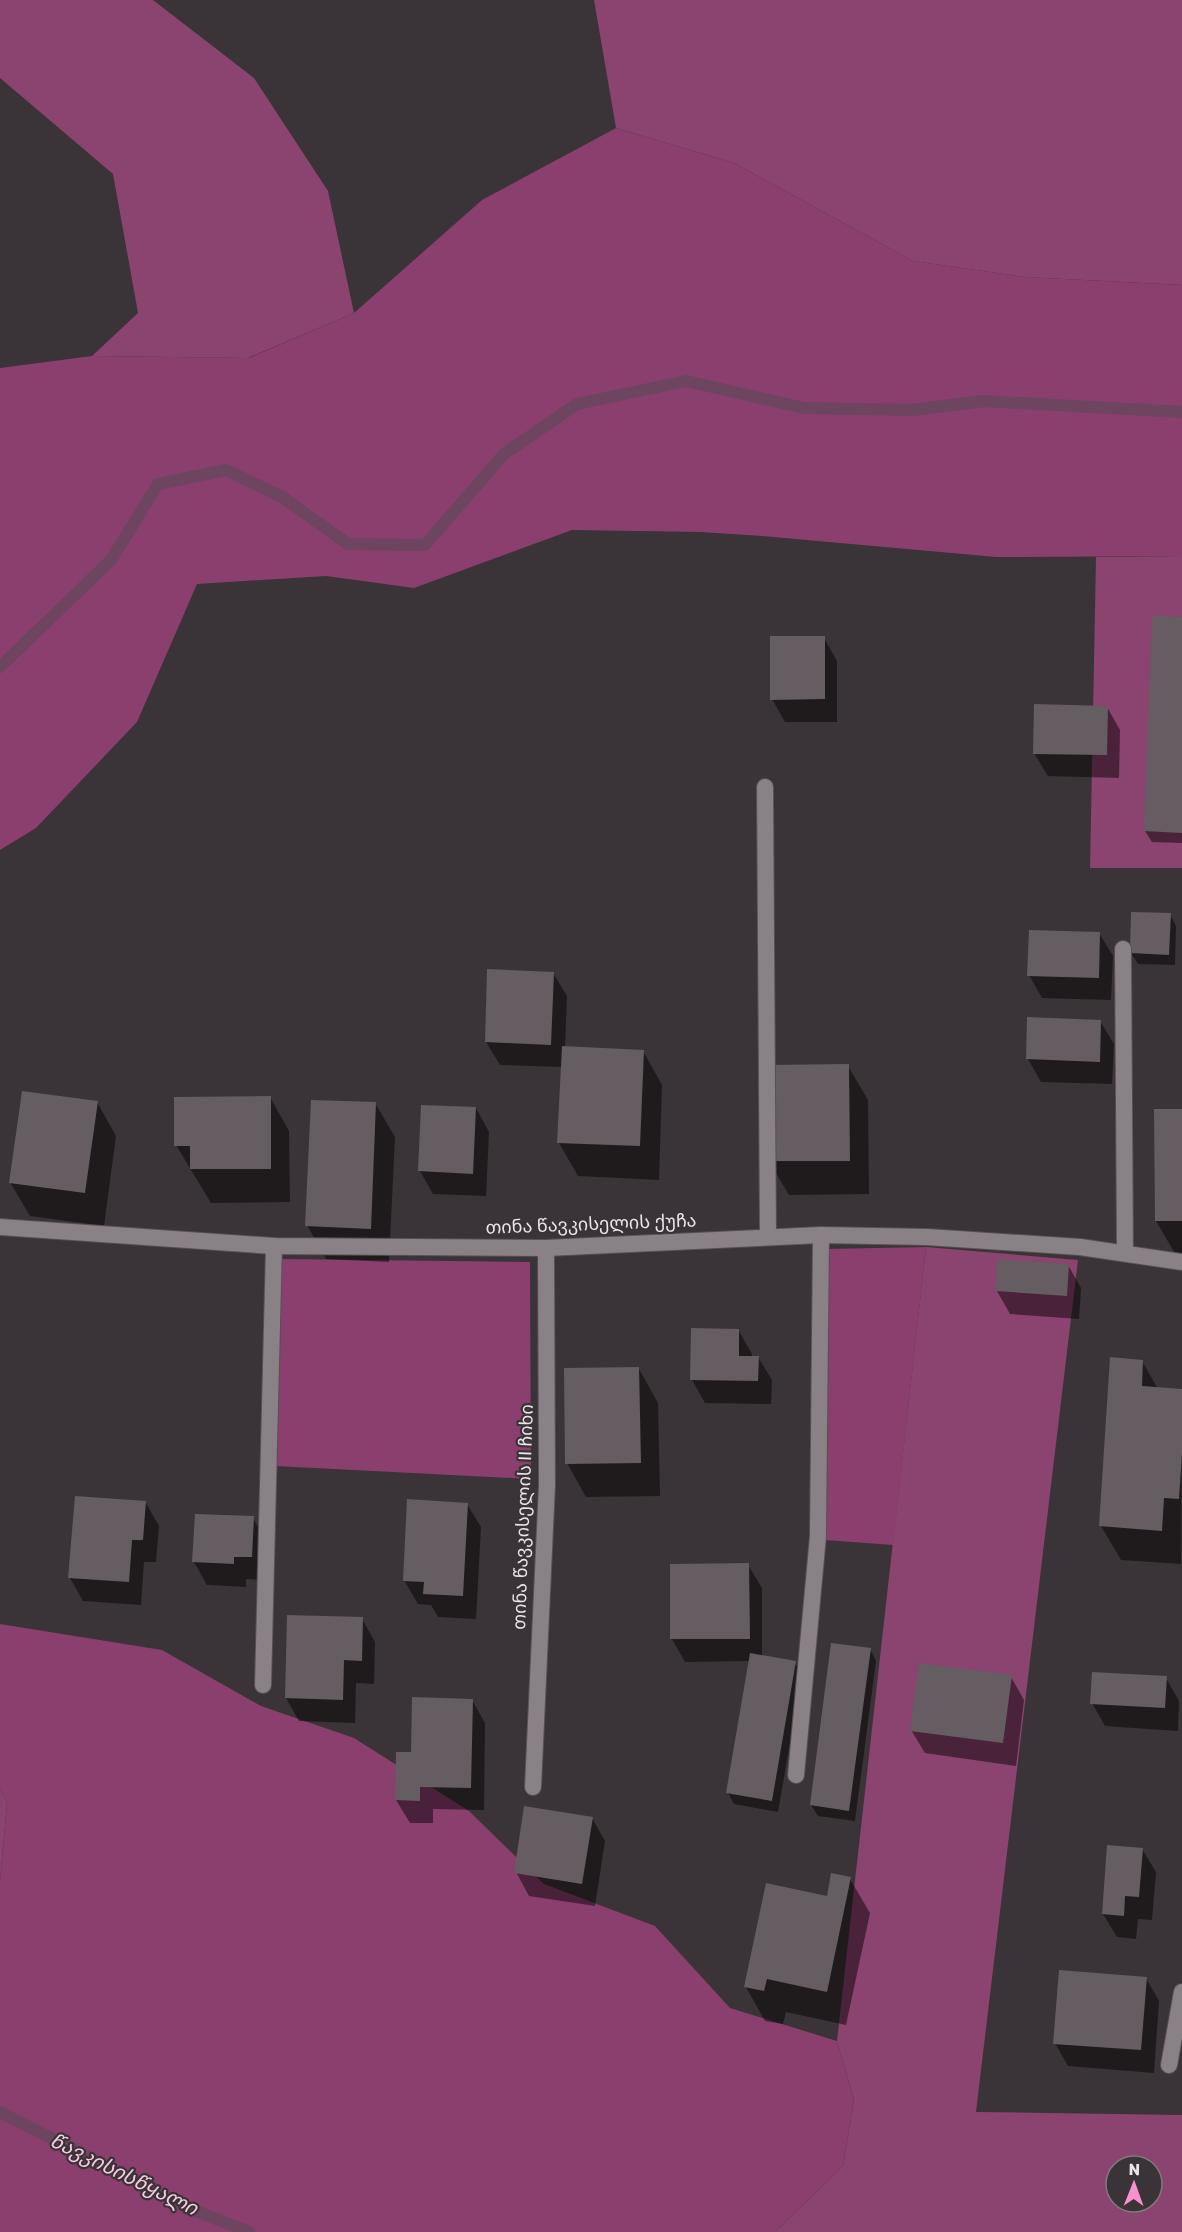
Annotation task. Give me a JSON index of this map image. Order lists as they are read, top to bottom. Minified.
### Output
{"streets":{"street":["თინა წავკისელის ქუჩა","თინა წავკისელის II ჩიხი"]},"crossings":[["თინა წავკისელის ქუჩა","თინა წავკისელის II ჩიხი"]],"water":["წავკისისწყალი"],"north":"top"}
